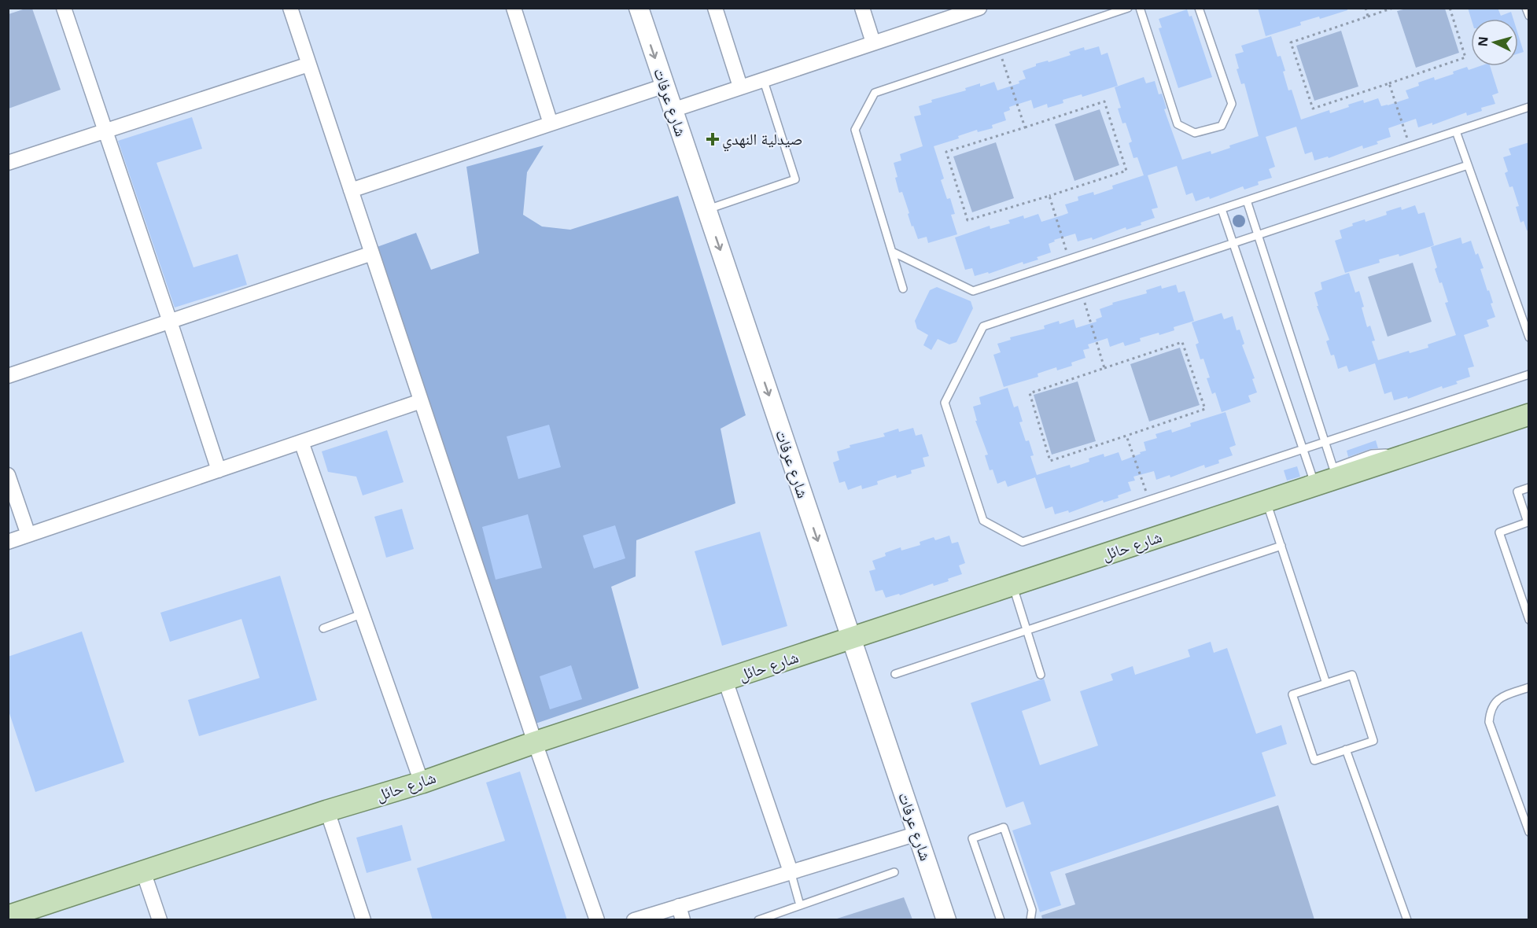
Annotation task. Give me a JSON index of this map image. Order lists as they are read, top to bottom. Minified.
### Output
{"streets":{"main road":["شارع حائل"],"street":["شارع عرفات"]},"crossings":[["شارع عرفات","شارع حائل"]],"one_way":["شارع عرفات"],"places":{"health":["صيدلية النهدي"]},"north":"left"}
